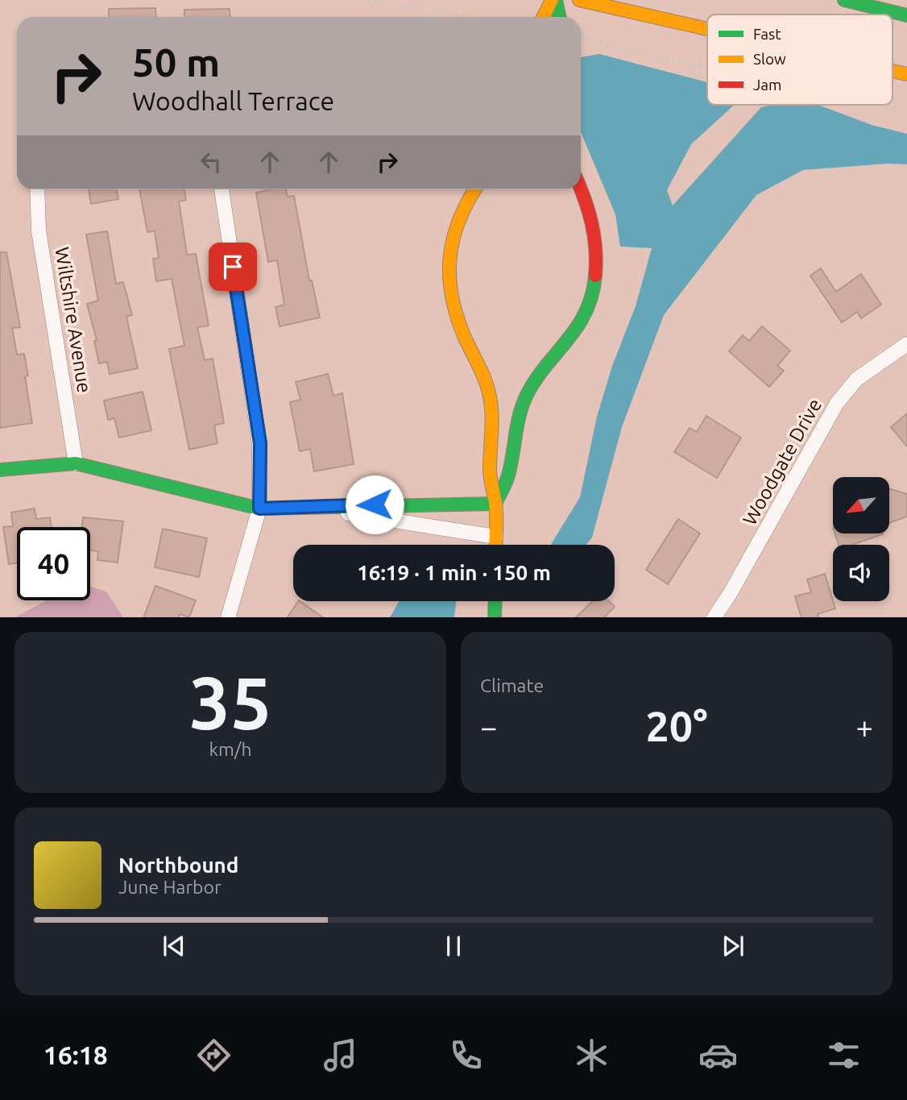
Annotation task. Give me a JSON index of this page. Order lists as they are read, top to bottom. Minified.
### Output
{"streets":{"street":["Wiltshire Avenue","Woodgate Drive"]},"legend":["Fast","Slow","Jam"],"north":"bottom left","page":{"turn":["50 m","Woodhall Terrace"],"limit":"40","trip":"16:19 · 1 min · 150 m","tile":[["35","km/h"],"Climate"],"heat":["−","20°","+"],"song":["Northbound","June Harbor"],"tabs":"16:18"}}
